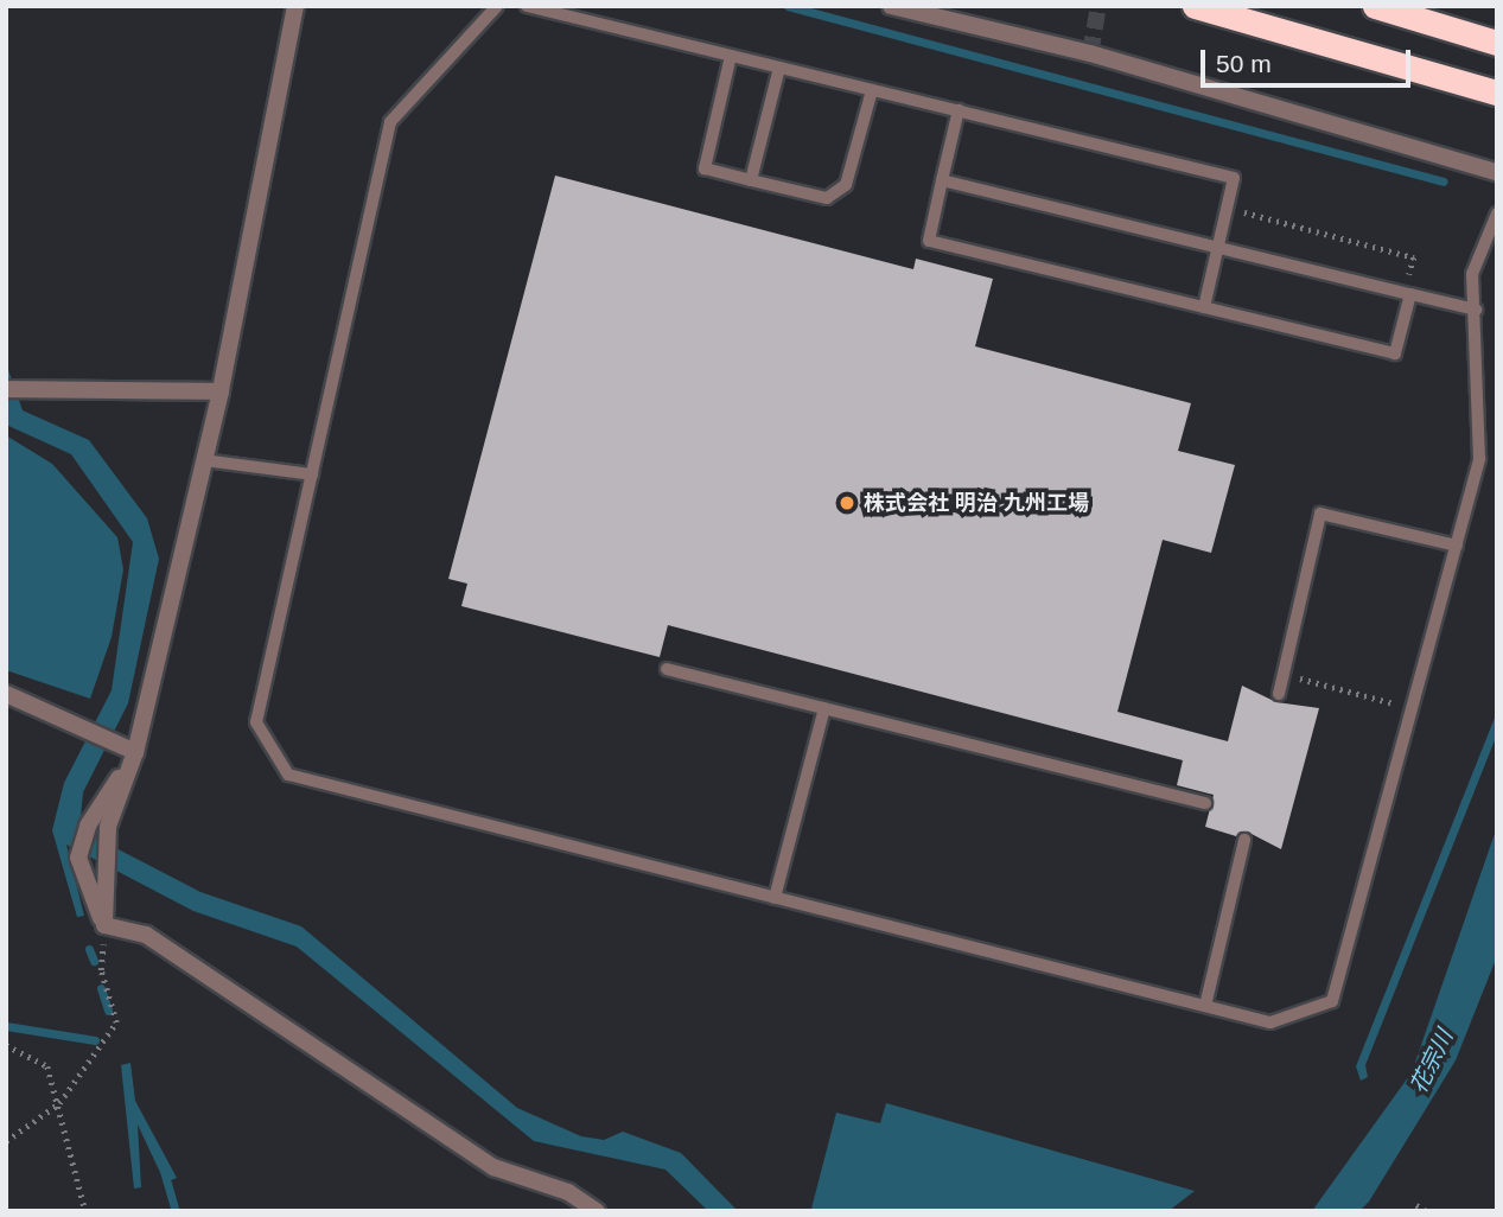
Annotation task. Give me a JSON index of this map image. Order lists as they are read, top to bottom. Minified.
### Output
{"water":["花宗川"],"places":["株式会社 明治 九州工場"],"scale_bar":"50 m"}
